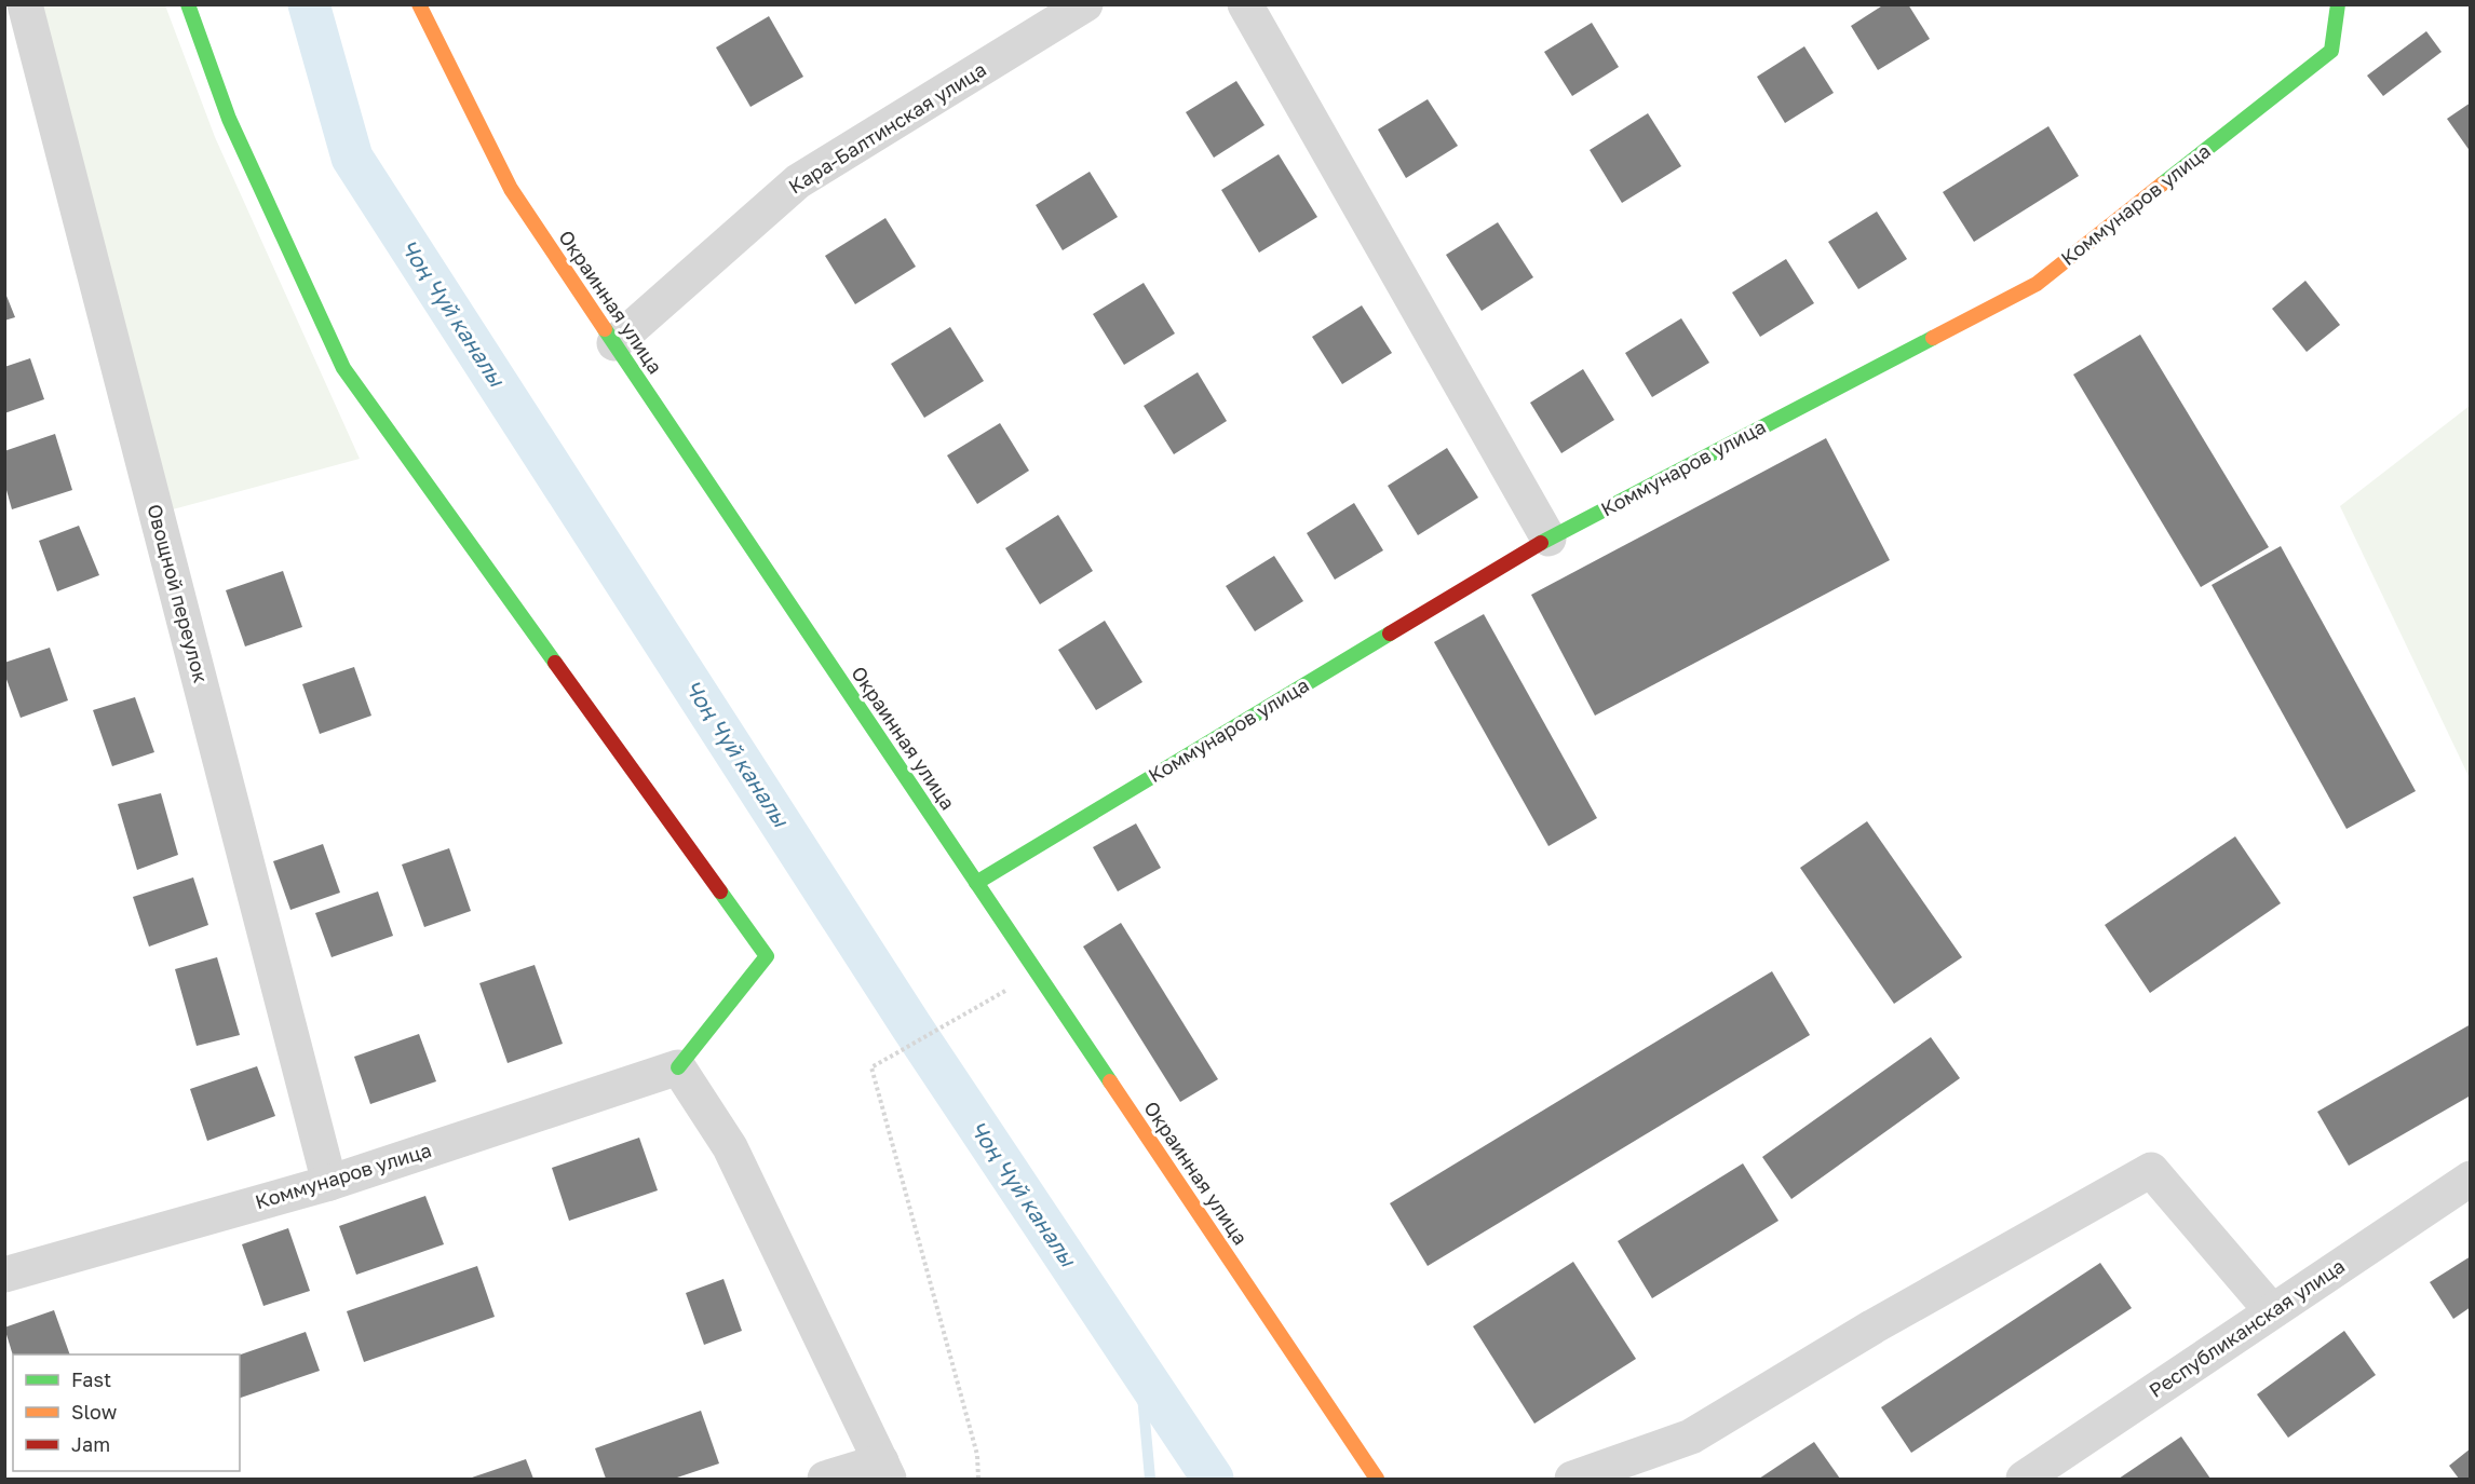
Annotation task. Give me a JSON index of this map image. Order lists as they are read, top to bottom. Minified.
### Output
{"streets":{"street":["Кара-Балтинская улица","Коммунаров улица","Окраинная улица","Овощной переулок","Республиканская улица"]},"crossings":[["Кара-Балтинская улица","Окраинная улица"],["Коммунаров улица","Окраинная улица"],["Коммунаров улица","Овощной переулок"]],"water":["Чоң Чүй каналы"],"legend":["Fast","Slow","Jam"]}
